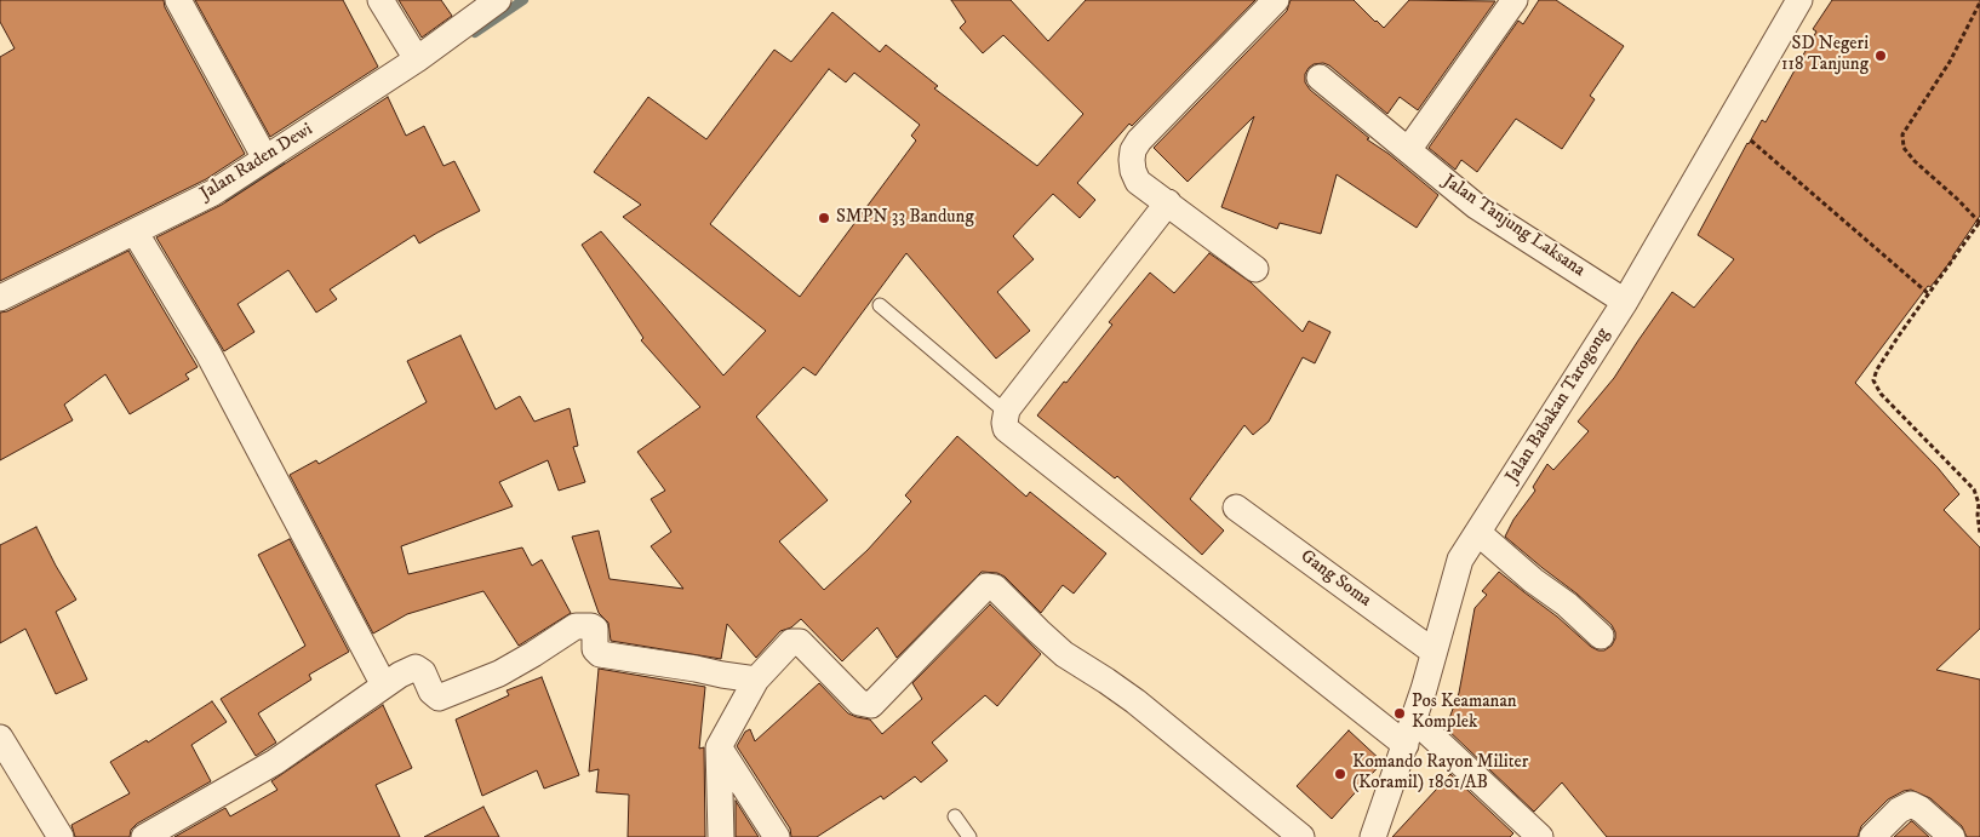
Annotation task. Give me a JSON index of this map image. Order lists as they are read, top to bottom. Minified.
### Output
{"streets":{"street":["Jalan Raden Dewi","Jalan Tanjung Laksana","Jalan Babakan Tarogong","Gang Soma"]},"crossings":[["Jalan Tanjung Laksana","Jalan Babakan Tarogong"],["Jalan Babakan Tarogong","Gang Soma"]],"places":["SD Negeri 118 Tanjung","SMPN 33 Bandung","Pos Keamanan Komplek","Komando Rayon Militer (Koramil) 1801/AB"]}
